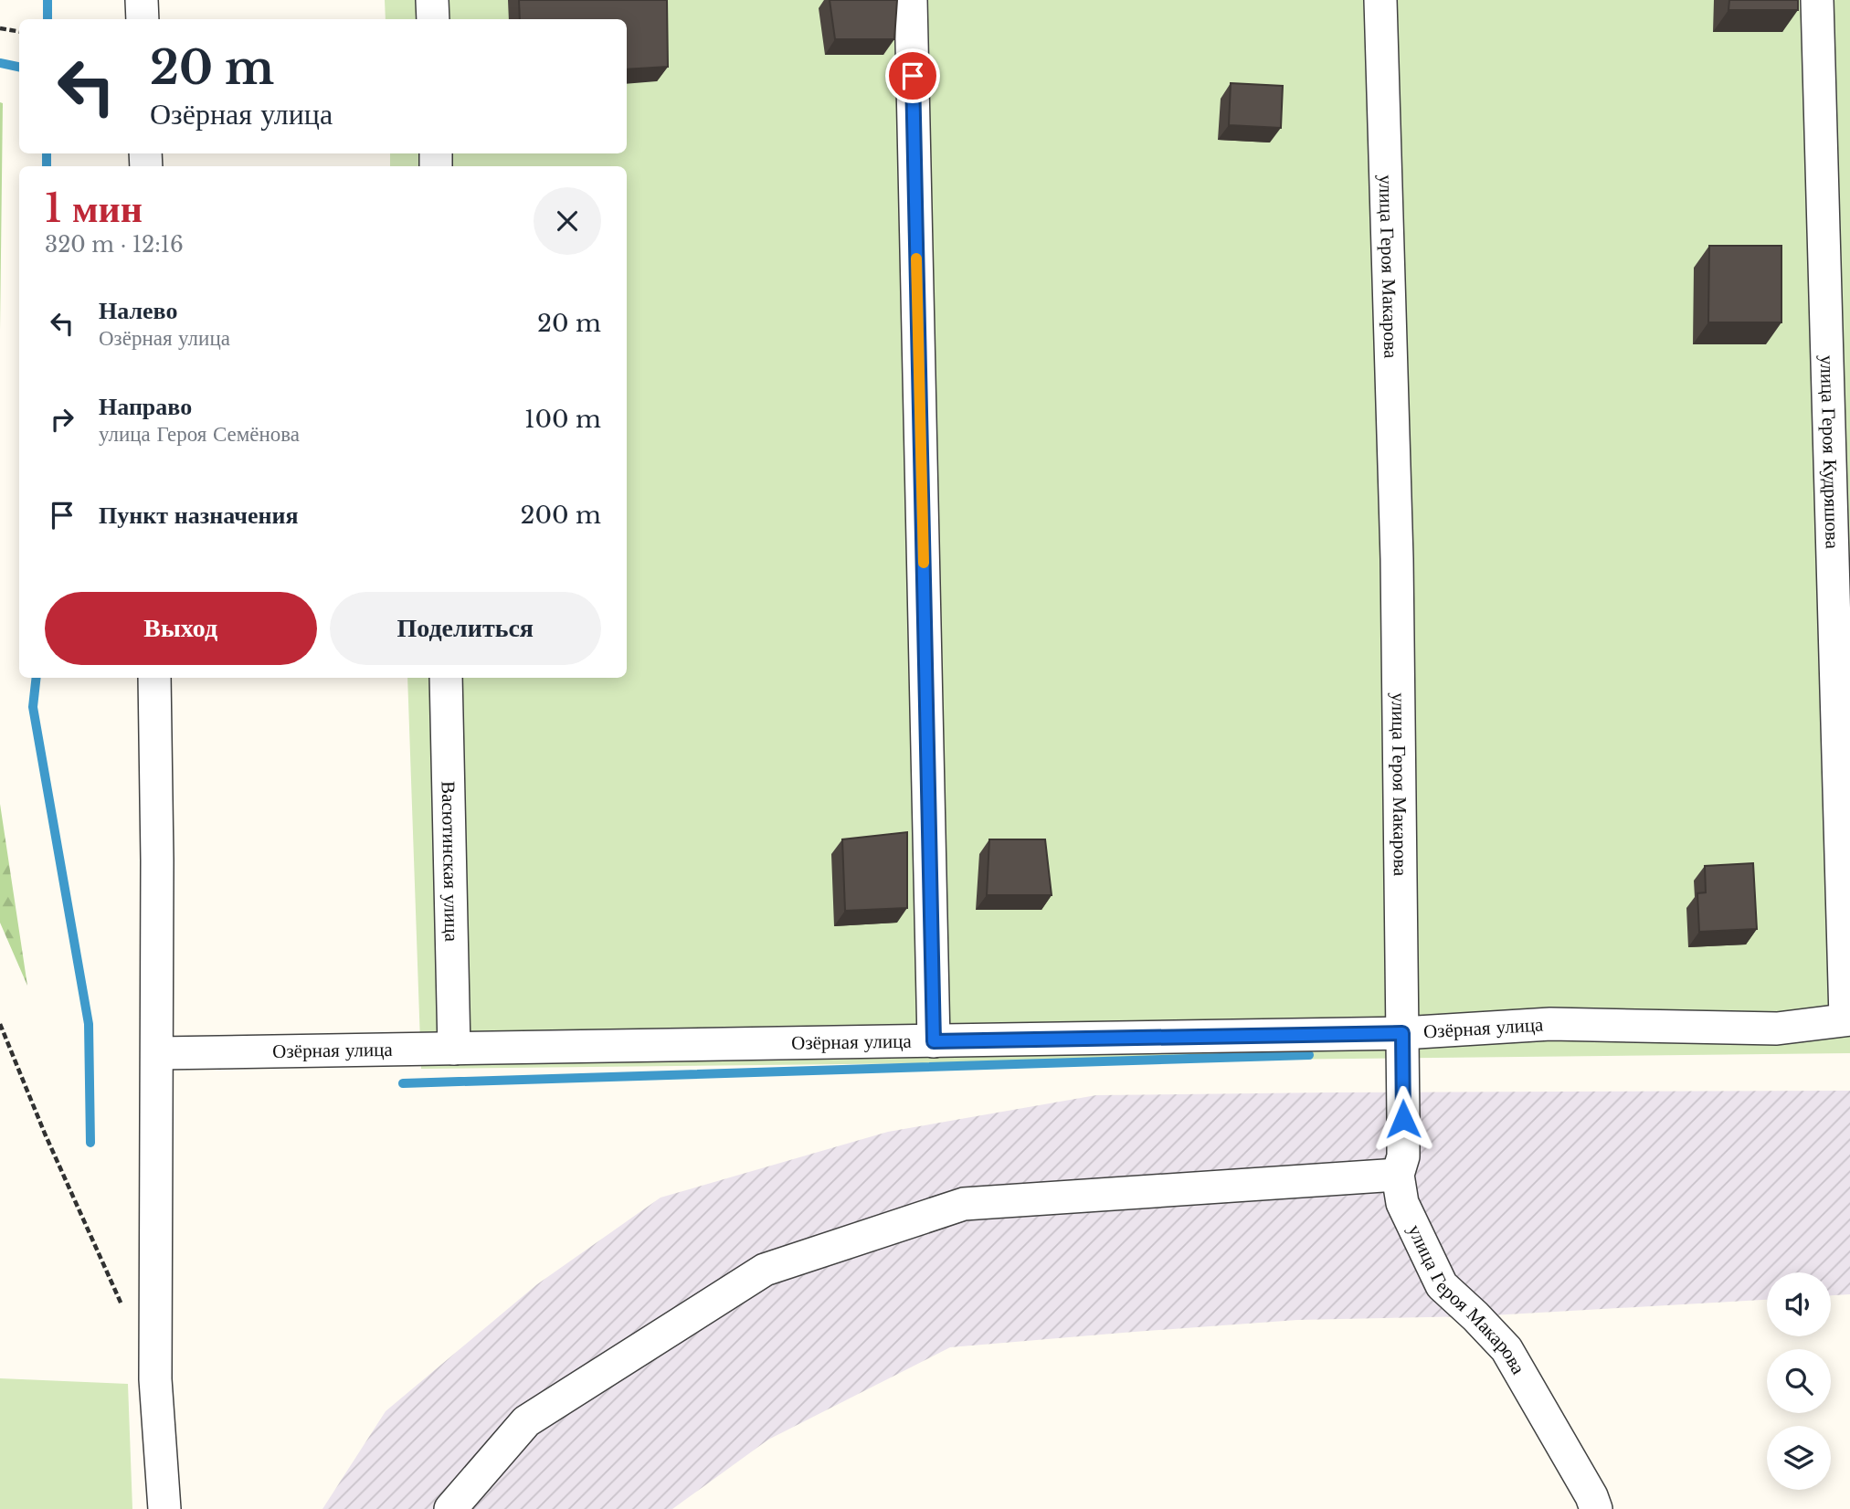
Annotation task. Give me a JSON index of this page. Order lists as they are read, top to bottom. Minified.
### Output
{"streets":{"street":["улица Героя Макарова","улица Героя Кудряшова","Васютинская улица","Озёрная улица"]},"crossings":[["улица Героя Макарова","Озёрная улица"],["улица Героя Кудряшова","Озёрная улица"],["Васютинская улица","Озёрная улица"]],"page":{"turn":["20 m","Озёрная улица"],"heading":["1 мин","320 m · 12:16"],"list":[{"name":"Налево","note":"Озёрная улица","value":"20 m"},{"name":"Направо","note":"улица Героя Семёнова","value":"100 m"},{"name":"Пункт назначения","value":"200 m"}],"buttons":["Выход","Поделиться"]}}
